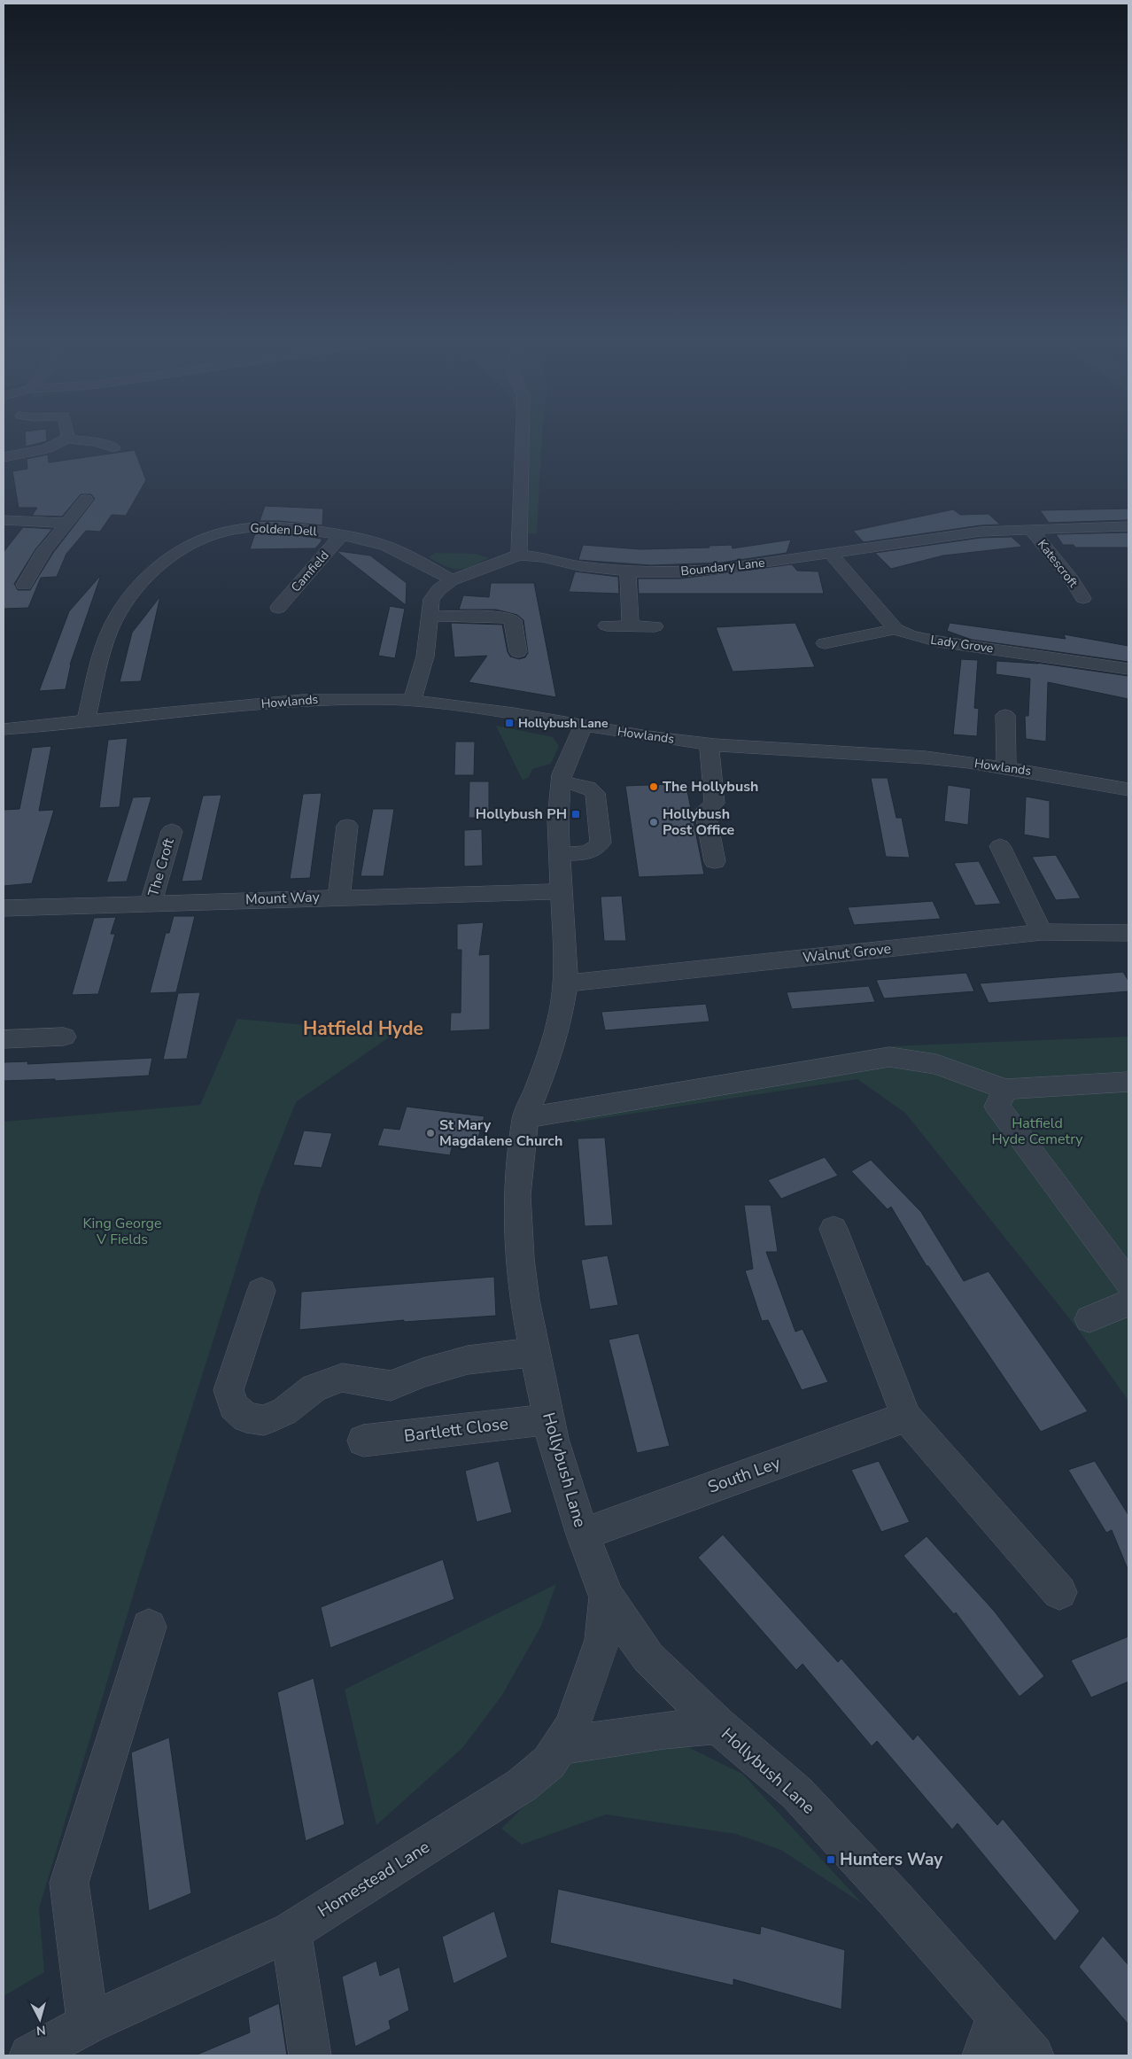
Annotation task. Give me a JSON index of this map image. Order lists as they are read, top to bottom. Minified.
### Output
{"streets":{"street":["Golden Dell","Katescroft","Boundary Lane","Camfield","Lady Grove","Howlands","The Croft","Mount Way","Walnut Grove","Bartlett Close","Hollybush Lane","South Ley","Homestead Lane"]},"crossings":[["Golden Dell","Boundary Lane"],["Golden Dell","Camfield"],["Golden Dell","Howlands"],["Katescroft","Boundary Lane"],["Boundary Lane","Lady Grove"],["Boundary Lane","Howlands"],["Howlands","Hollybush Lane"],["The Croft","Mount Way"],["Mount Way","Hollybush Lane"],["Walnut Grove","Hollybush Lane"],["Bartlett Close","Hollybush Lane"],["Hollybush Lane","South Ley"],["Hollybush Lane","Homestead Lane"]],"districts":["Hatfield Hyde"],"parks":["Hatfield Hyde Cemetry","King George V Fields"],"places":{"transit":["Hollybush Lane","Hollybush PH","Hunters Way"],"other":["The Hollybush","Hollybush Post Office","St Mary Magdalene Church"]},"north":"bottom"}
